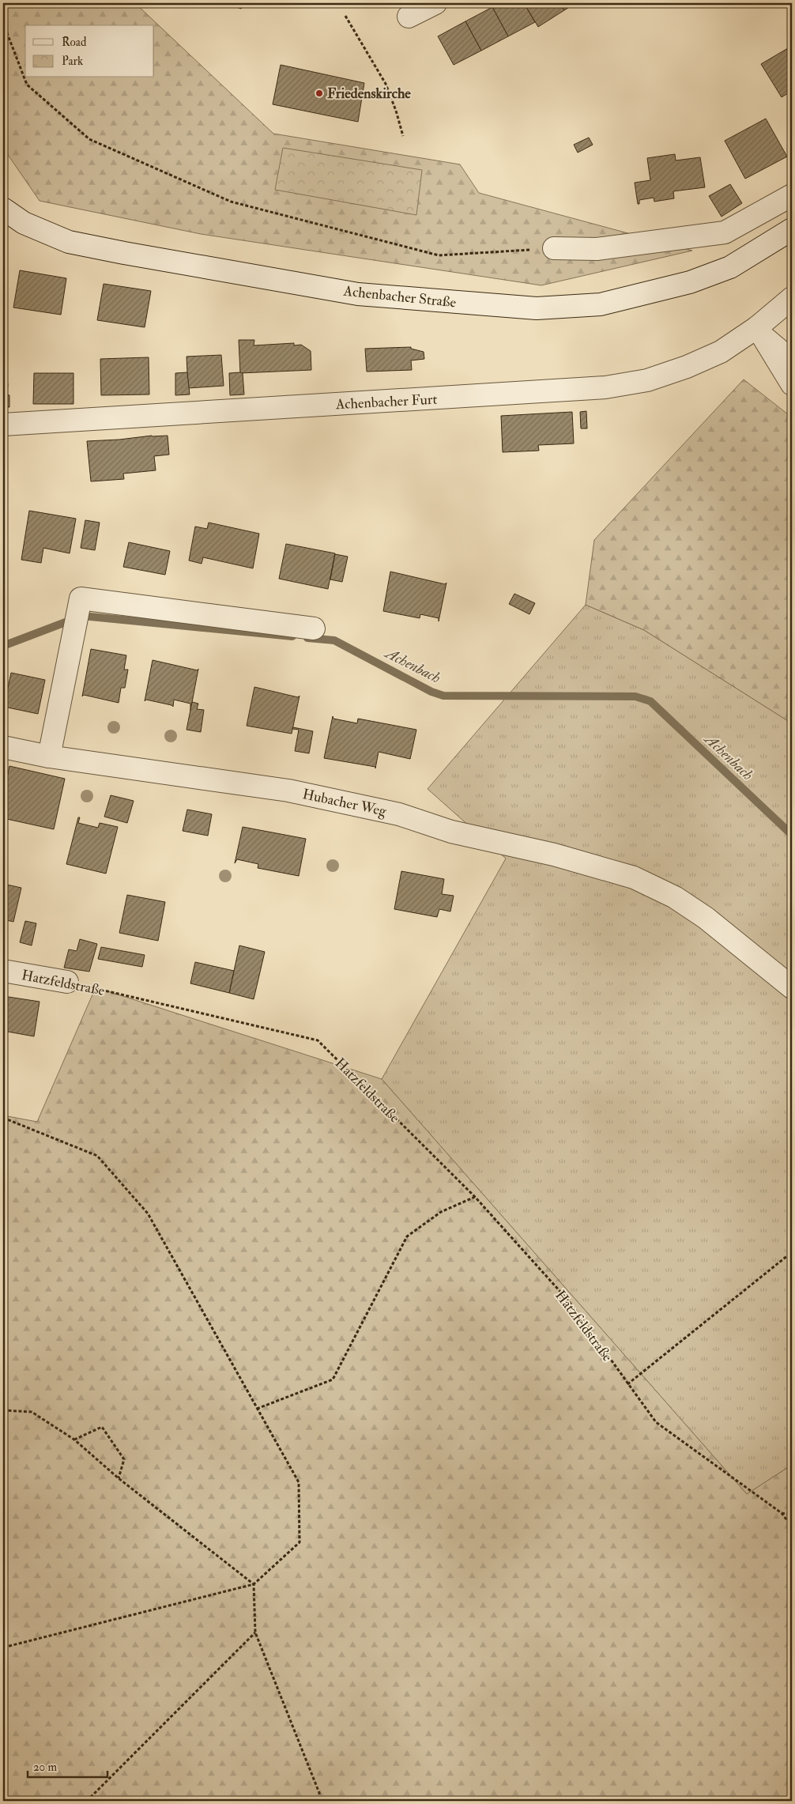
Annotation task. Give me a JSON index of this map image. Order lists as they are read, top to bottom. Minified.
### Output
{"streets":{"street":["Achenbacher Straße","Achenbacher Furt","Hubacher Weg","Hatzfeldstraße"]},"water":["Achenbach"],"places":["Friedenskirche"],"legend":["Road","Park"],"scale_bar":"20 m"}
